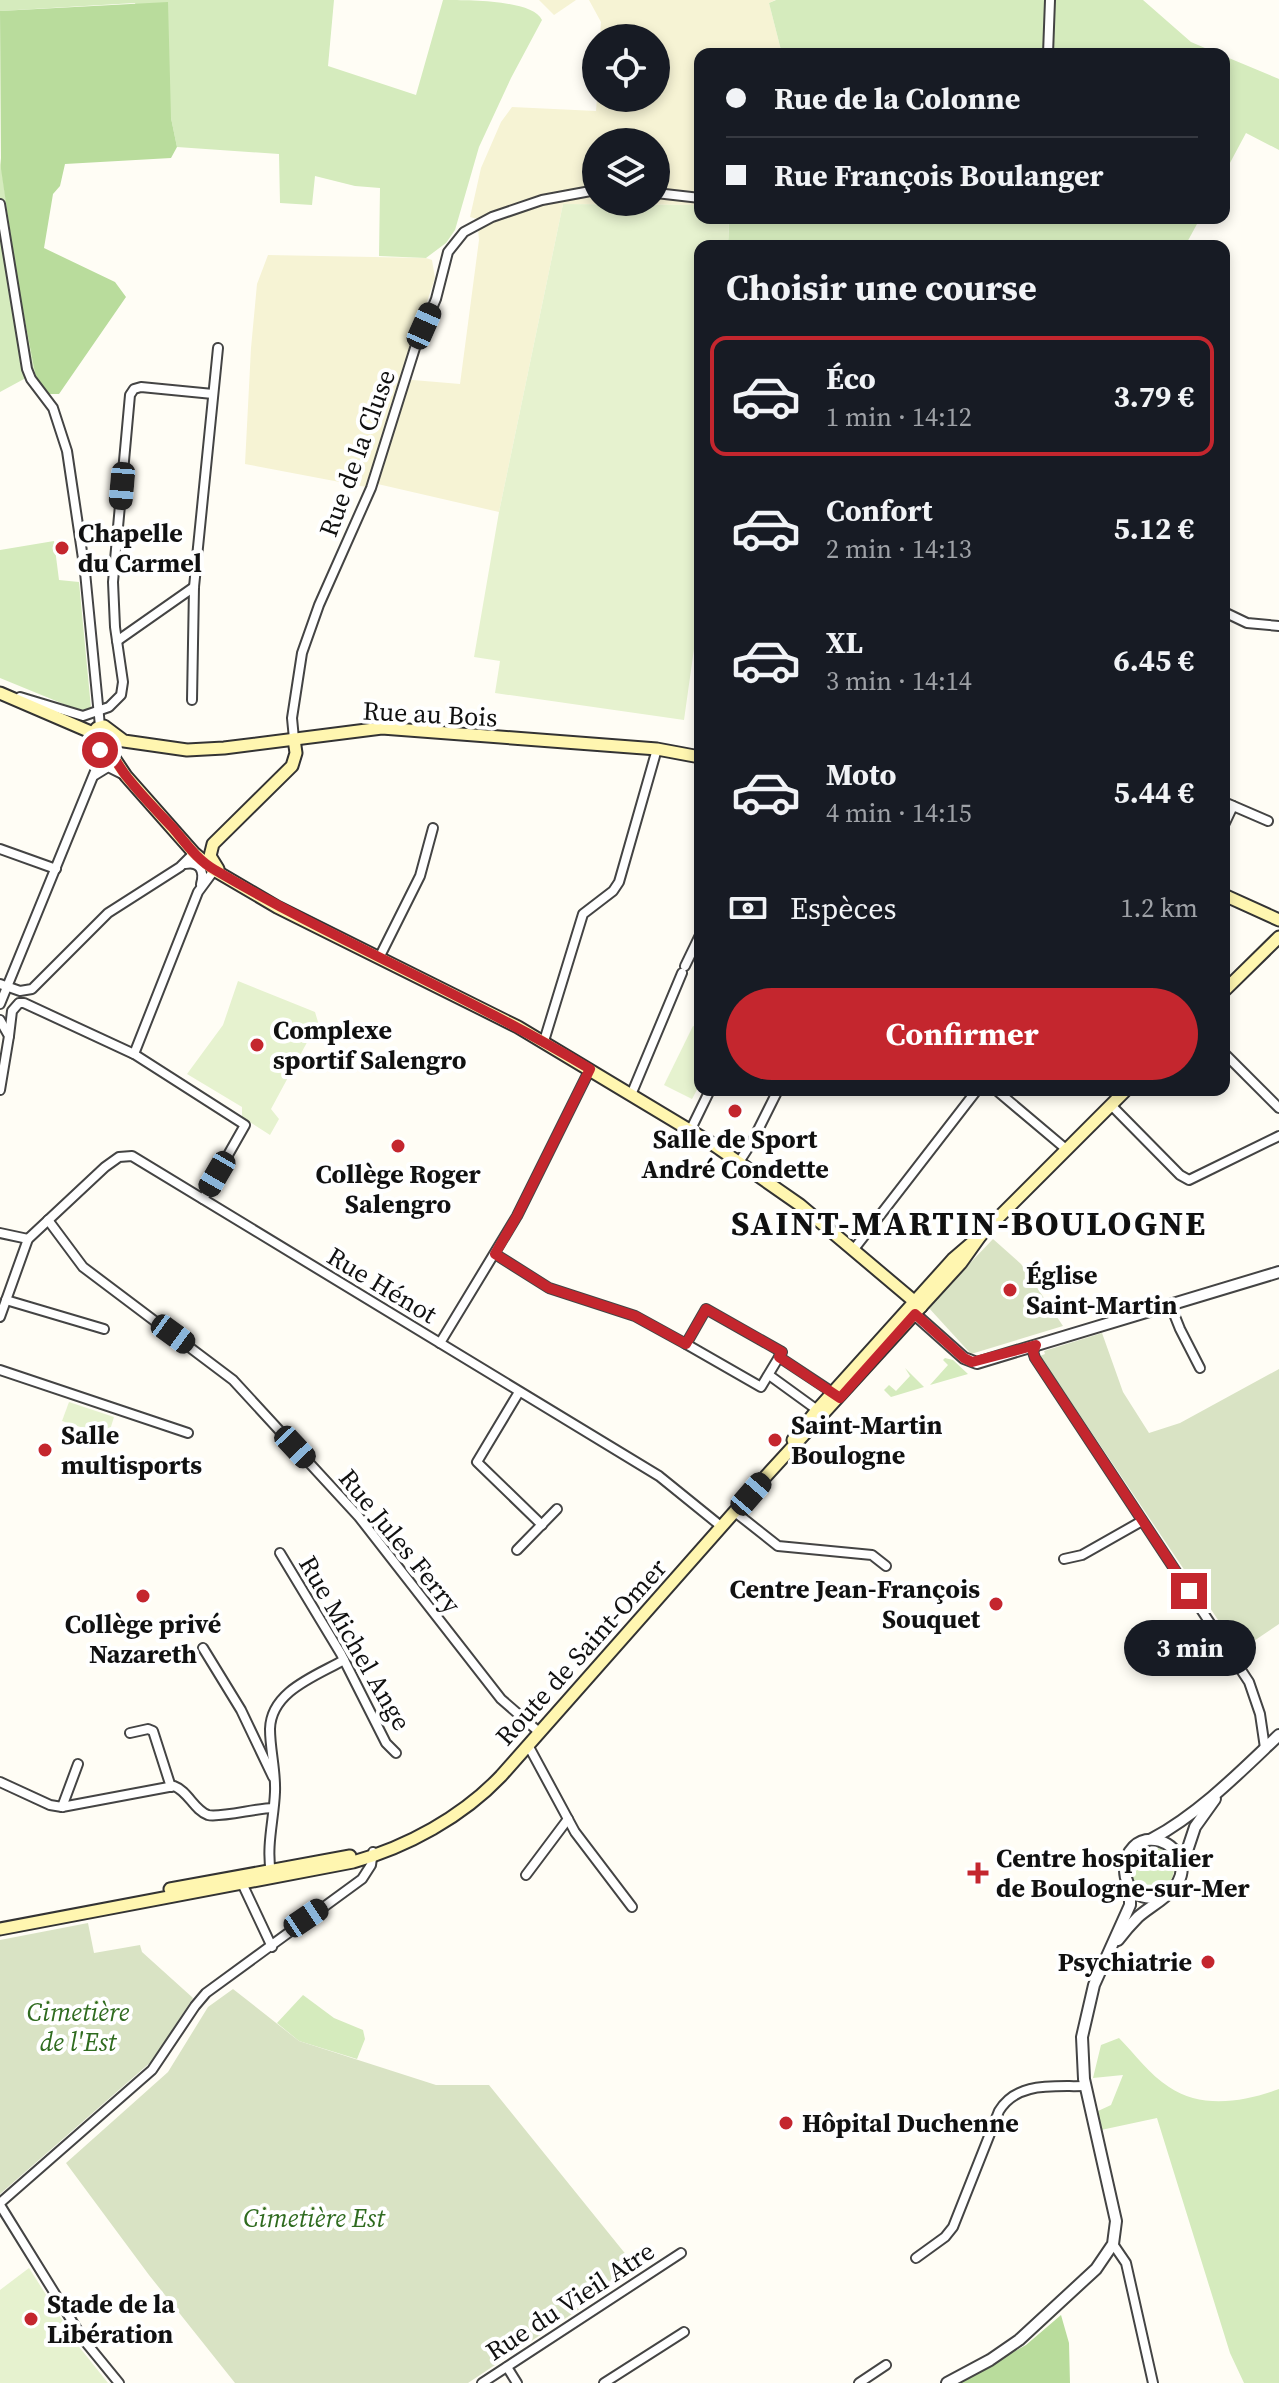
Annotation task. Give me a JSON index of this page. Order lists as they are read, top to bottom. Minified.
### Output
{"streets":{"main road":["Rue au Bois","Route de Saint-Omer"],"street":["Rue de la Cluse","Rue Hénot","Rue Jules Ferry","Rue Michel Ange","Rue du Vieil Atre"]},"crossings":[["Rue de la Cluse","Rue au Bois"],["Rue Hénot","Rue Jules Ferry"],["Rue Hénot","Route de Saint-Omer"],["Rue Jules Ferry","Route de Saint-Omer"]],"districts":["SAINT-MARTIN-BOULOGNE"],"parks":["Cimetière de l'Est","Cimetière Est"],"places":{"other":["Chapelle du Carmel","Complexe sportif Salengro","Salle de Sport André Condette","Collège Roger Salengro","Église Saint-Martin","Saint-Martin Boulogne","Salle multisports","Collège privé Nazareth","Centre Jean-François Souquet","Psychiatrie","Hôpital Duchenne","Stade de la Libération"],"health":["Centre hospitalier de Boulogne-sur-Mer"]},"page":{"banner":["Rue de la Colonne","Rue François Boulanger"],"heading":"Choisir une course","list":[{"name":"Éco","note":"1 min · 14:12","value":"3.79 €"},{"name":"Confort","note":"2 min · 14:13","value":"5.12 €"},{"name":"XL","note":"3 min · 14:14","value":"6.45 €"},{"name":"Moto","note":"4 min · 14:15","value":"5.44 €"}],"pay":["Espèces","1.2 km"],"buttons":"Confirmer","bubble":"3 min"}}
